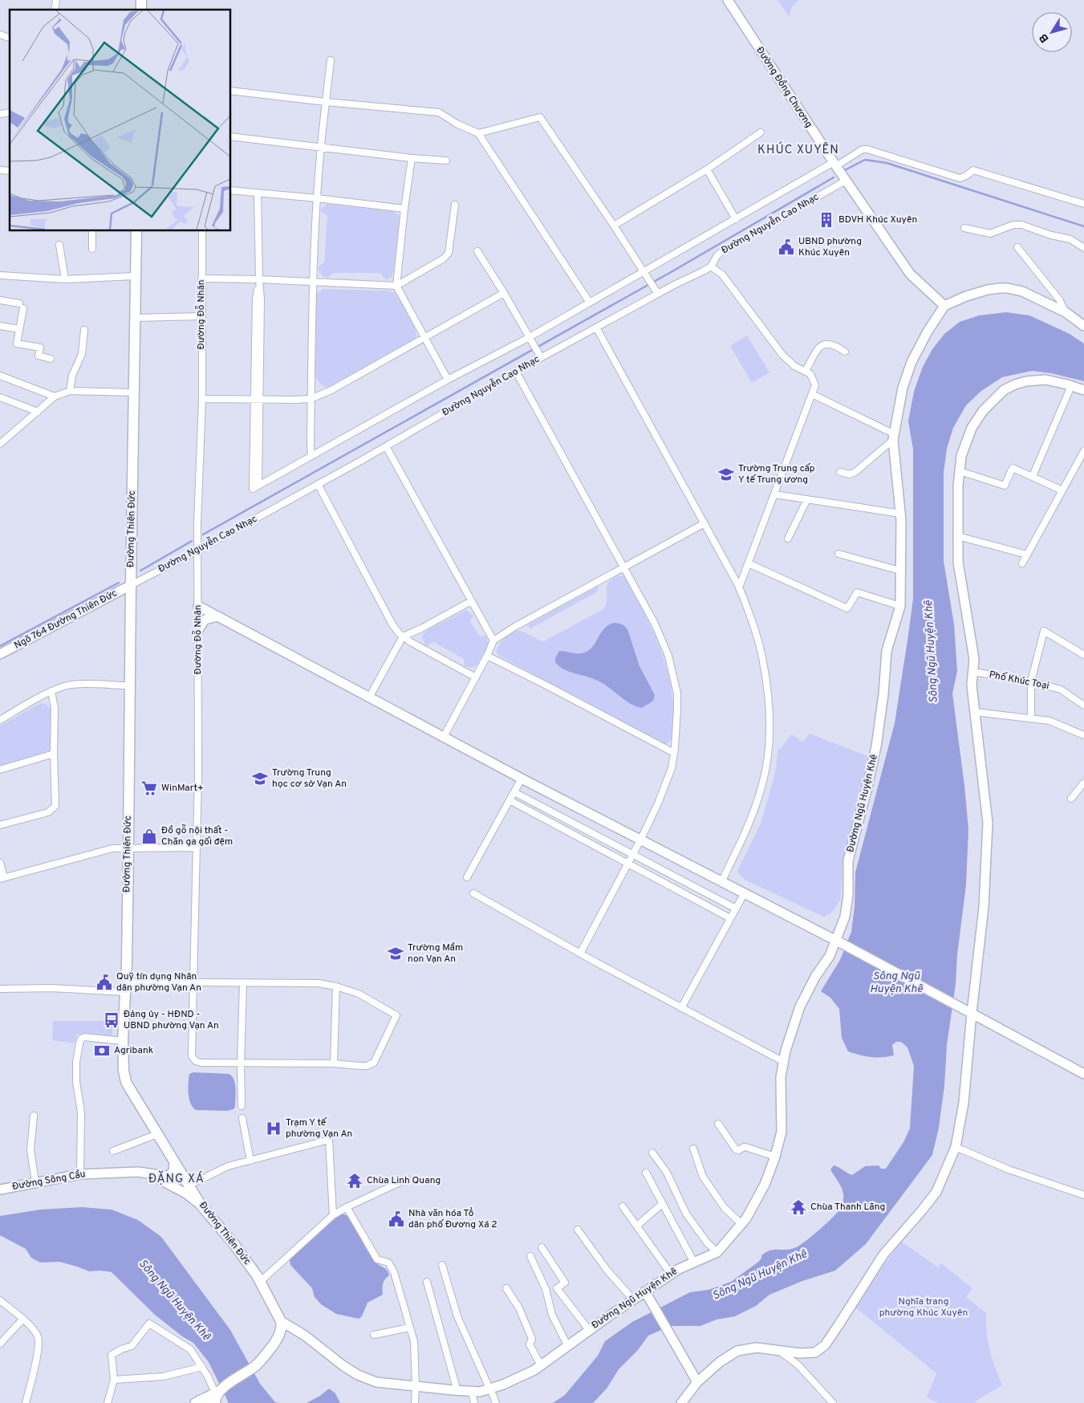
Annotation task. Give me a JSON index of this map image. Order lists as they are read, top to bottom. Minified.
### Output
{"streets":{"main road":["Đường Thiên Đức"],"street":["Đường Đồng Chương","Đường Nguyễn Cao Nhạc","Đường Đỗ Nhân","Ngõ 764 Đường Thiên Đức","Phố Khúc Toại","Đường Ngũ Huyện Khê","Đường Sông Cầu"]},"crossings":[["Đường Đồng Chương","Đường Nguyễn Cao Nhạc"],["Đường Đồng Chương","Đường Ngũ Huyện Khê"],["Đường Nguyễn Cao Nhạc","Đường Đỗ Nhân"],["Đường Nguyễn Cao Nhạc","Đường Thiên Đức"],["Đường Nguyễn Cao Nhạc","Ngõ 764 Đường Thiên Đức"],["Đường Thiên Đức","Ngõ 764 Đường Thiên Đức"],["Đường Thiên Đức","Đường Ngũ Huyện Khê"],["Đường Thiên Đức","Đường Sông Cầu"]],"districts":["KHÚC XUYÊN","ĐẶNG XÁ"],"water":["Sông Ngũ Huyện Khê"],"parks":["Nghĩa trang phường Khúc Xuyên"],"places":{"building":["BDVH Khúc Xuyên"],"public building":["UBND phường Khúc Xuyên","Quỹ tín dụng Nhân dân phường Vạn An","Nhà văn hóa Tổ dân phố Đương Xá 2"],"school or university":["Trường Trung cấp Y tế Trung ương","Trường Trung học cơ sở Vạn An","Trường Mầm non Vạn An"],"supermarket":["WinMart+"],"shop":["Đồ gỗ nội thất - Chăn ga gối đệm"],"bus stop":["Đảng ủy - HĐND - UBND phường Vạn An"],"bank":["Agribank"],"hospital":["Trạm Y tế phường Vạn An"],"temple":["Chùa Linh Quang","Chùa Thanh Lãng"]},"north":"bottom left"}
